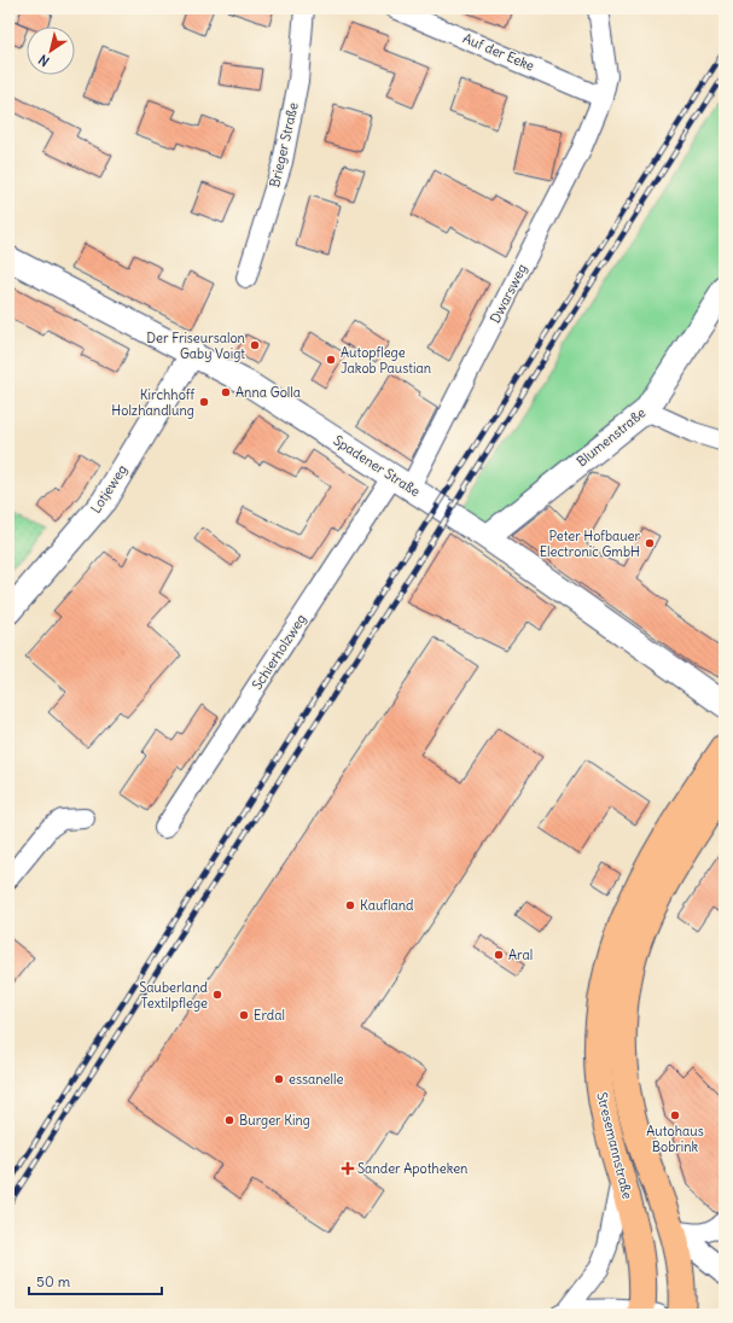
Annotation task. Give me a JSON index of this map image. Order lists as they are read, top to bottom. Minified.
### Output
{"streets":{"main road":["Stresemannstraße"],"street":["Auf der Eeke","Brieger Straße","Dwarsweg","Blumenstraße","Spadener Straße","Lotjeweg","Schierholzweg"]},"crossings":[["Auf der Eeke","Dwarsweg"],["Dwarsweg","Spadener Straße"],["Dwarsweg","Schierholzweg"],["Blumenstraße","Spadener Straße"],["Spadener Straße","Lotjeweg"],["Spadener Straße","Schierholzweg"]],"places":{"other":["Der Friseursalon Gaby Voigt","Autopflege Jakob Paustian","Anna Golla","Kirchhoff Holzhandlung","Peter Hofbauer Electronic GmbH","Kaufland","Aral","Sauberland Textilpflege","Erdal","essanelle","Autohaus Bobrink","Burger King"],"health":["Sander Apotheken"]},"scale_bar":"50 m","north":"bottom left"}
